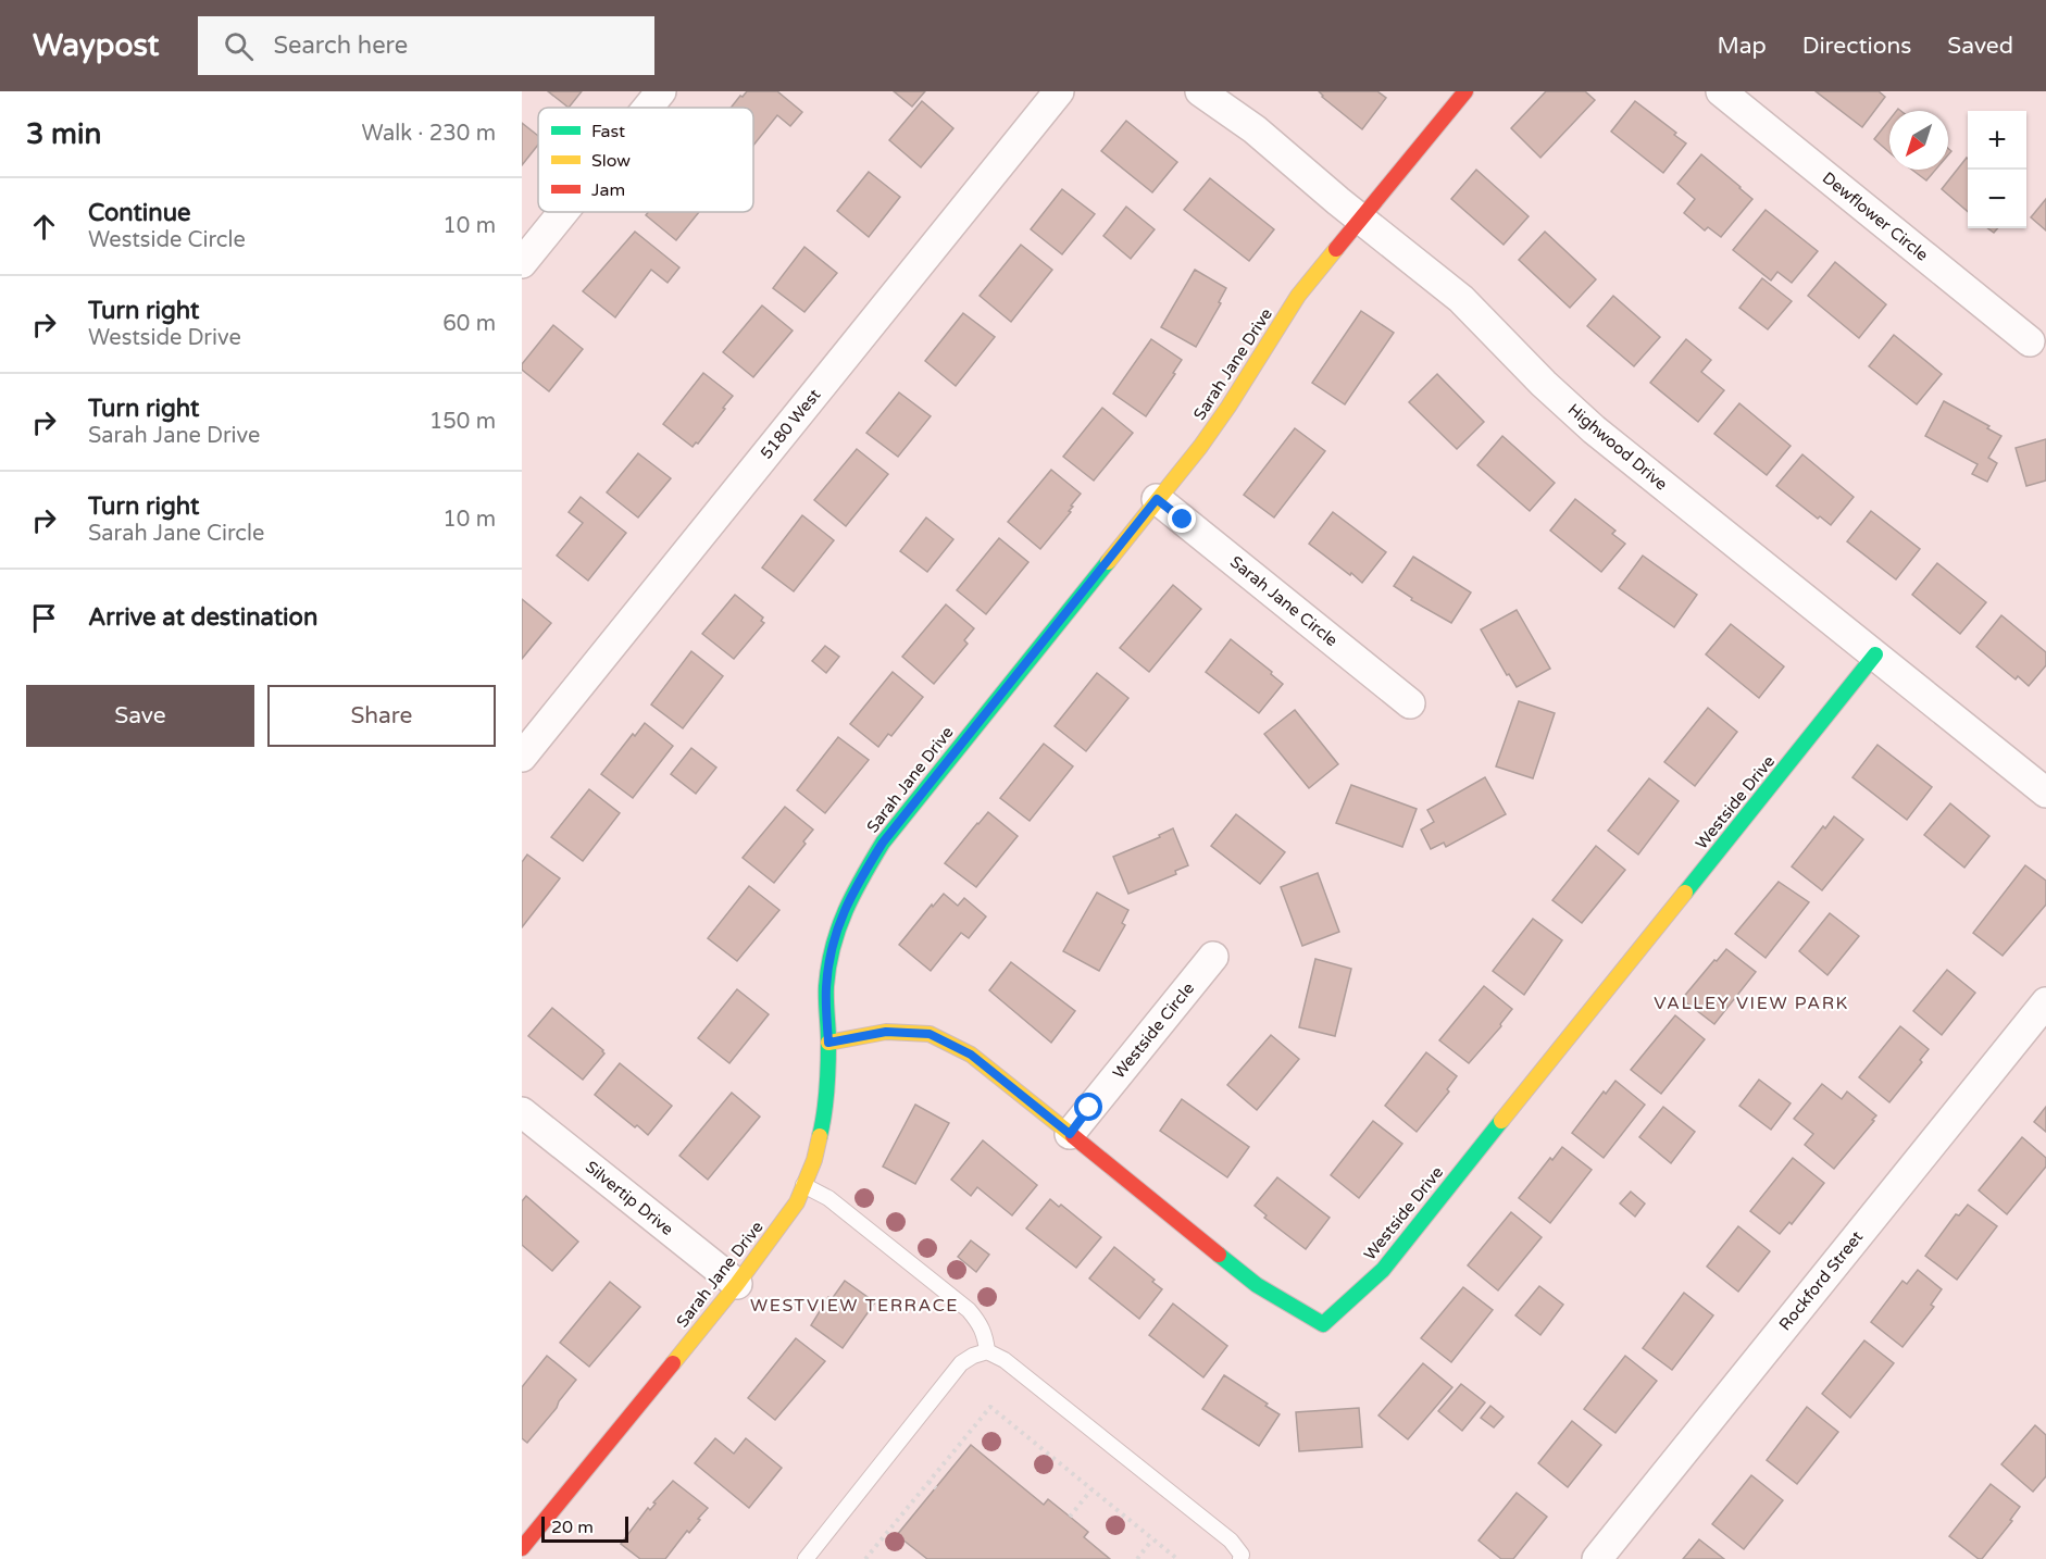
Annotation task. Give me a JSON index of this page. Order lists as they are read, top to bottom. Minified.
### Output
{"streets":{"street":["Dewflower Circle","Sarah Jane Drive","5180 West","Highwood Drive","Sarah Jane Circle","Westside Drive","Westside Circle","Silvertip Drive","Rockford Street"]},"crossings":[["Sarah Jane Drive","Highwood Drive"],["Sarah Jane Drive","Sarah Jane Circle"],["Sarah Jane Drive","Westside Drive"],["Sarah Jane Drive","Silvertip Drive"],["Highwood Drive","Westside Drive"],["Westside Drive","Westside Circle"]],"districts":["VALLEY VIEW PARK","WESTVIEW TERRACE"],"legend":["Fast","Slow","Jam"],"scale_bar":"20 m","north":"bottom left","page":{"header":"Waypost","search":"Search here","nav":["Map","Directions","Saved"],"heading":["3 min","Walk · 230 m"],"map_buttons":["+","−"],"list":[["Continue","Westside Circle","10 m"],["Turn right","Westside Drive","60 m"],["Turn right","Sarah Jane Drive","150 m"],["Turn right","Sarah Jane Circle","10 m"],"Arrive at destination"],"buttons":["Save","Share"],"scale":"20 m"}}
